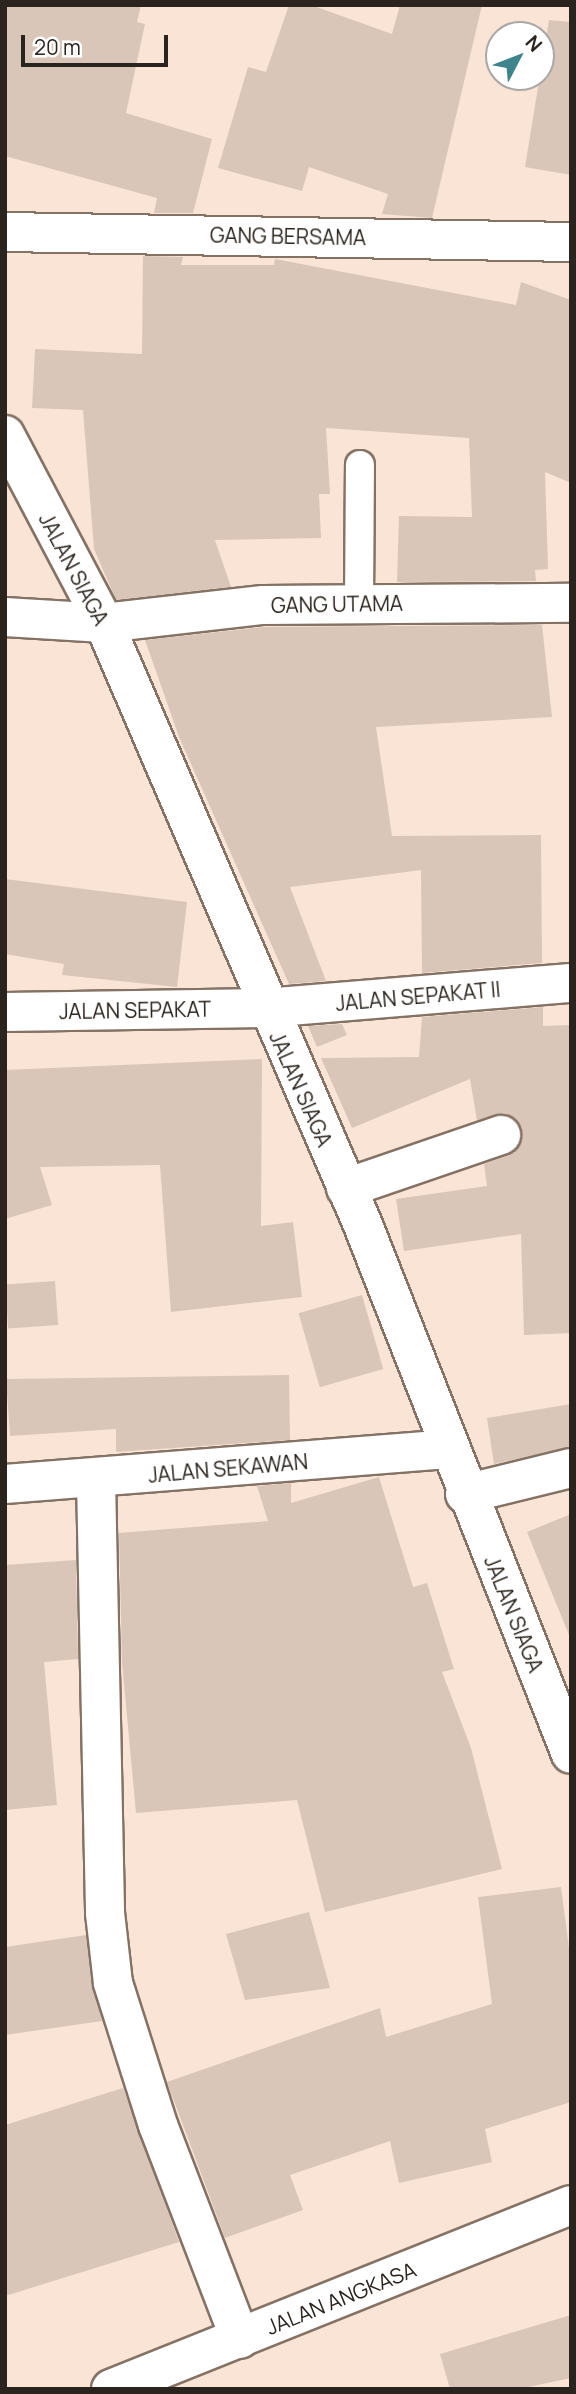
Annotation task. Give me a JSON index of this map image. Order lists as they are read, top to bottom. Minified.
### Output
{"streets":{"street":["GANG BERSAMA","JALAN SIAGA","GANG UTAMA","JALAN SEPAKAT II","JALAN SEPAKAT","JALAN SEKAWAN","JALAN ANGKASA"]},"crossings":[["JALAN SIAGA","GANG UTAMA"],["JALAN SIAGA","JALAN SEPAKAT II"],["JALAN SIAGA","JALAN SEPAKAT"],["JALAN SIAGA","JALAN SEKAWAN"],["JALAN SEPAKAT II","JALAN SEPAKAT"]],"scale_bar":"20 m","north":"top right"}
